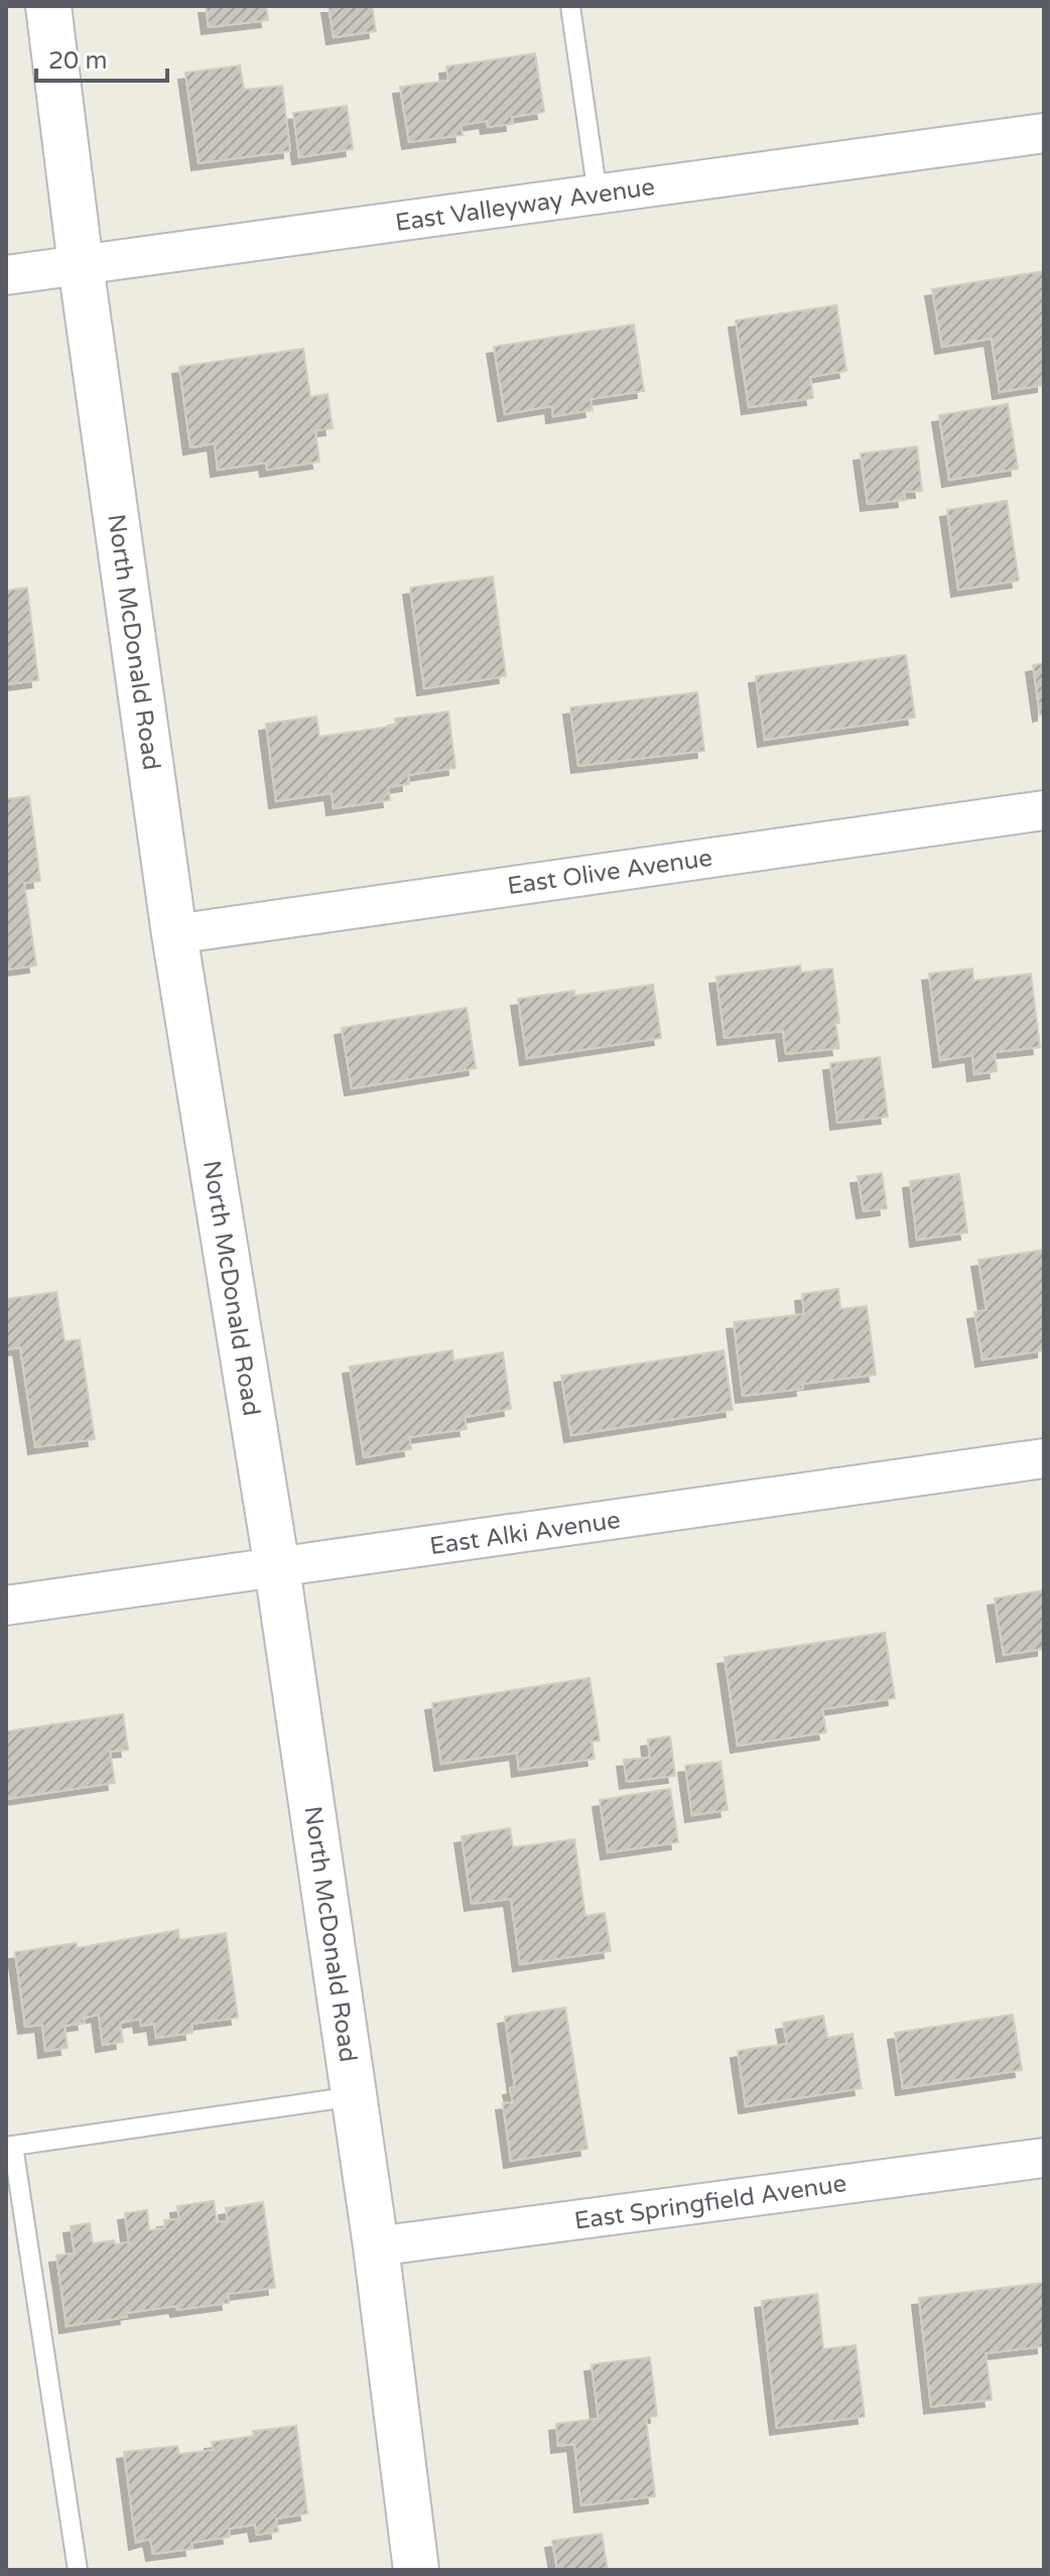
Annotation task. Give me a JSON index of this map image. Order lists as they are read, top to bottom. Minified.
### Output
{"streets":{"street":["East Valleyway Avenue","North McDonald Road","East Olive Avenue","East Alki Avenue","East Springfield Avenue"]},"crossings":[["East Valleyway Avenue","North McDonald Road"],["North McDonald Road","East Olive Avenue"],["North McDonald Road","East Alki Avenue"],["North McDonald Road","East Springfield Avenue"]],"scale_bar":"20 m"}
